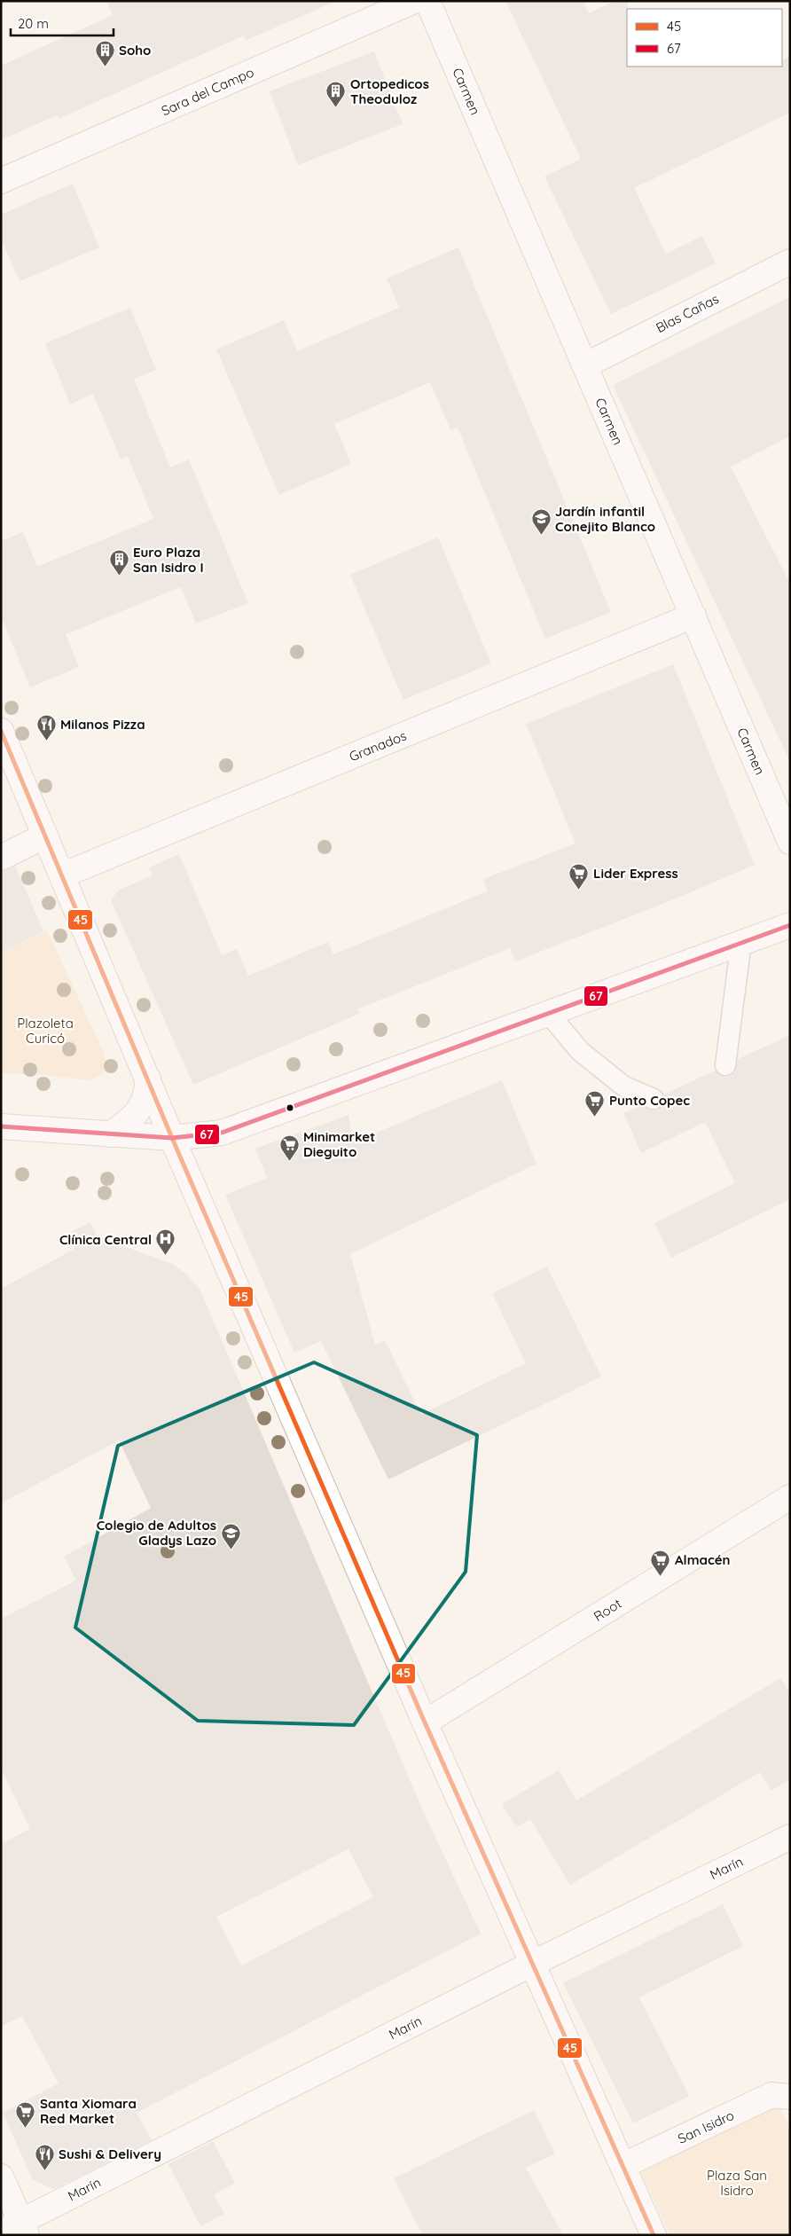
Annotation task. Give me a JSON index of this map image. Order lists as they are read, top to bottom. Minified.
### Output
{"streets":{"street":["Sara del Campo","Carmen","Blas Cañas","Granados","Root","Marín","San Isidro"]},"crossings":[["Carmen","Blas Cañas"],["Carmen","Granados"]],"parks":["Plazoleta Curicó","Plaza San Isidro"],"places":{"building":["Soho","Ortopedicos Theoduloz","Euro Plaza San Isidro I"],"school or university":["Jardín infantil Conejito Blanco","Colegio de Adultos Gladys Lazo"],"restaurant":["Milanos Pizza","Sushi & Delivery"],"supermarket":["Lider Express","Punto Copec","Minimarket Dieguito","Almacén","Santa Xiomara Red Market"],"hospital":["Clínica Central"]},"lines":["transit line 45","transit line 67"],"legend":["45","67"],"scale_bar":"20 m"}
